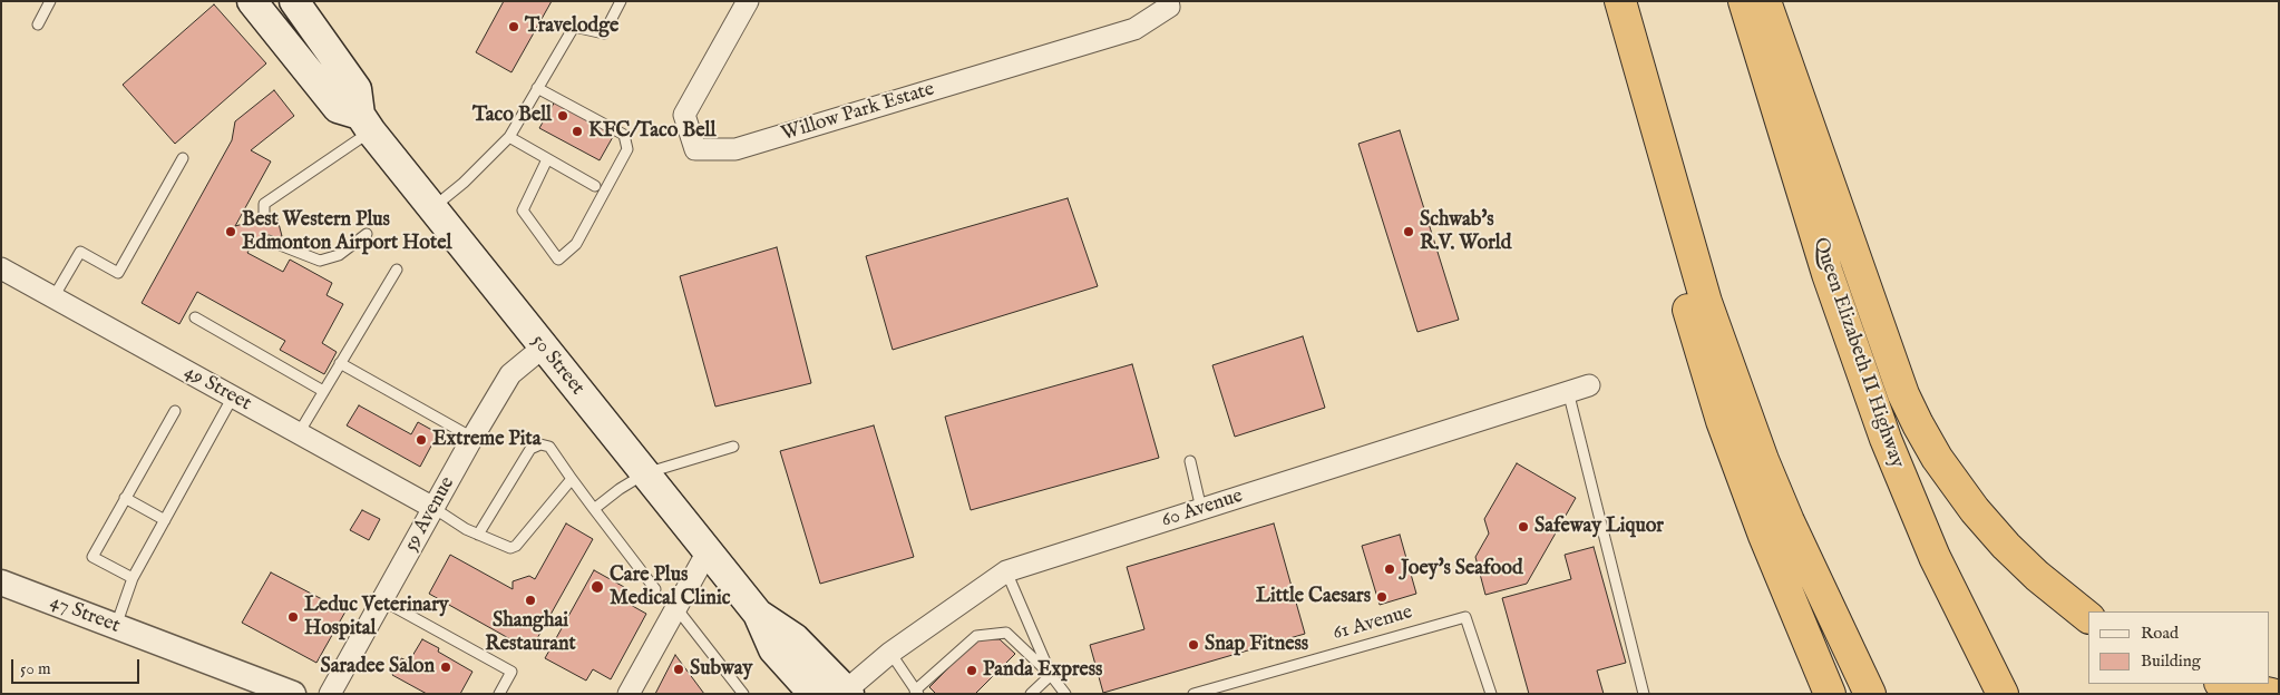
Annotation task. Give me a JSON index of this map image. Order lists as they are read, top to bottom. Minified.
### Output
{"streets":{"highway":["Queen Elizabeth II Highway"],"main road":["50 Street"],"street":["Willow Park Estate","49 Street","60 Avenue","59 Avenue","47 Street"],"lane":["61 Avenue"]},"crossings":[["50 Street","60 Avenue"],["50 Street","59 Avenue"],["49 Street","59 Avenue"]],"places":["Travelodge","Taco Bell","KFC/Taco Bell","Best Western Plus Edmonton Airport Hotel","Schwab's R.V. World","Extreme Pita","Safeway Liquor","Joey's Seafood","Care Plus Medical Clinic","Little Caesars","Shanghai Restaurant","Leduc Veterinary Hospital","Snap Fitness","Saradee Salon","Subway","Panda Express"],"legend":["Road","Building"],"scale_bar":"50 m"}
